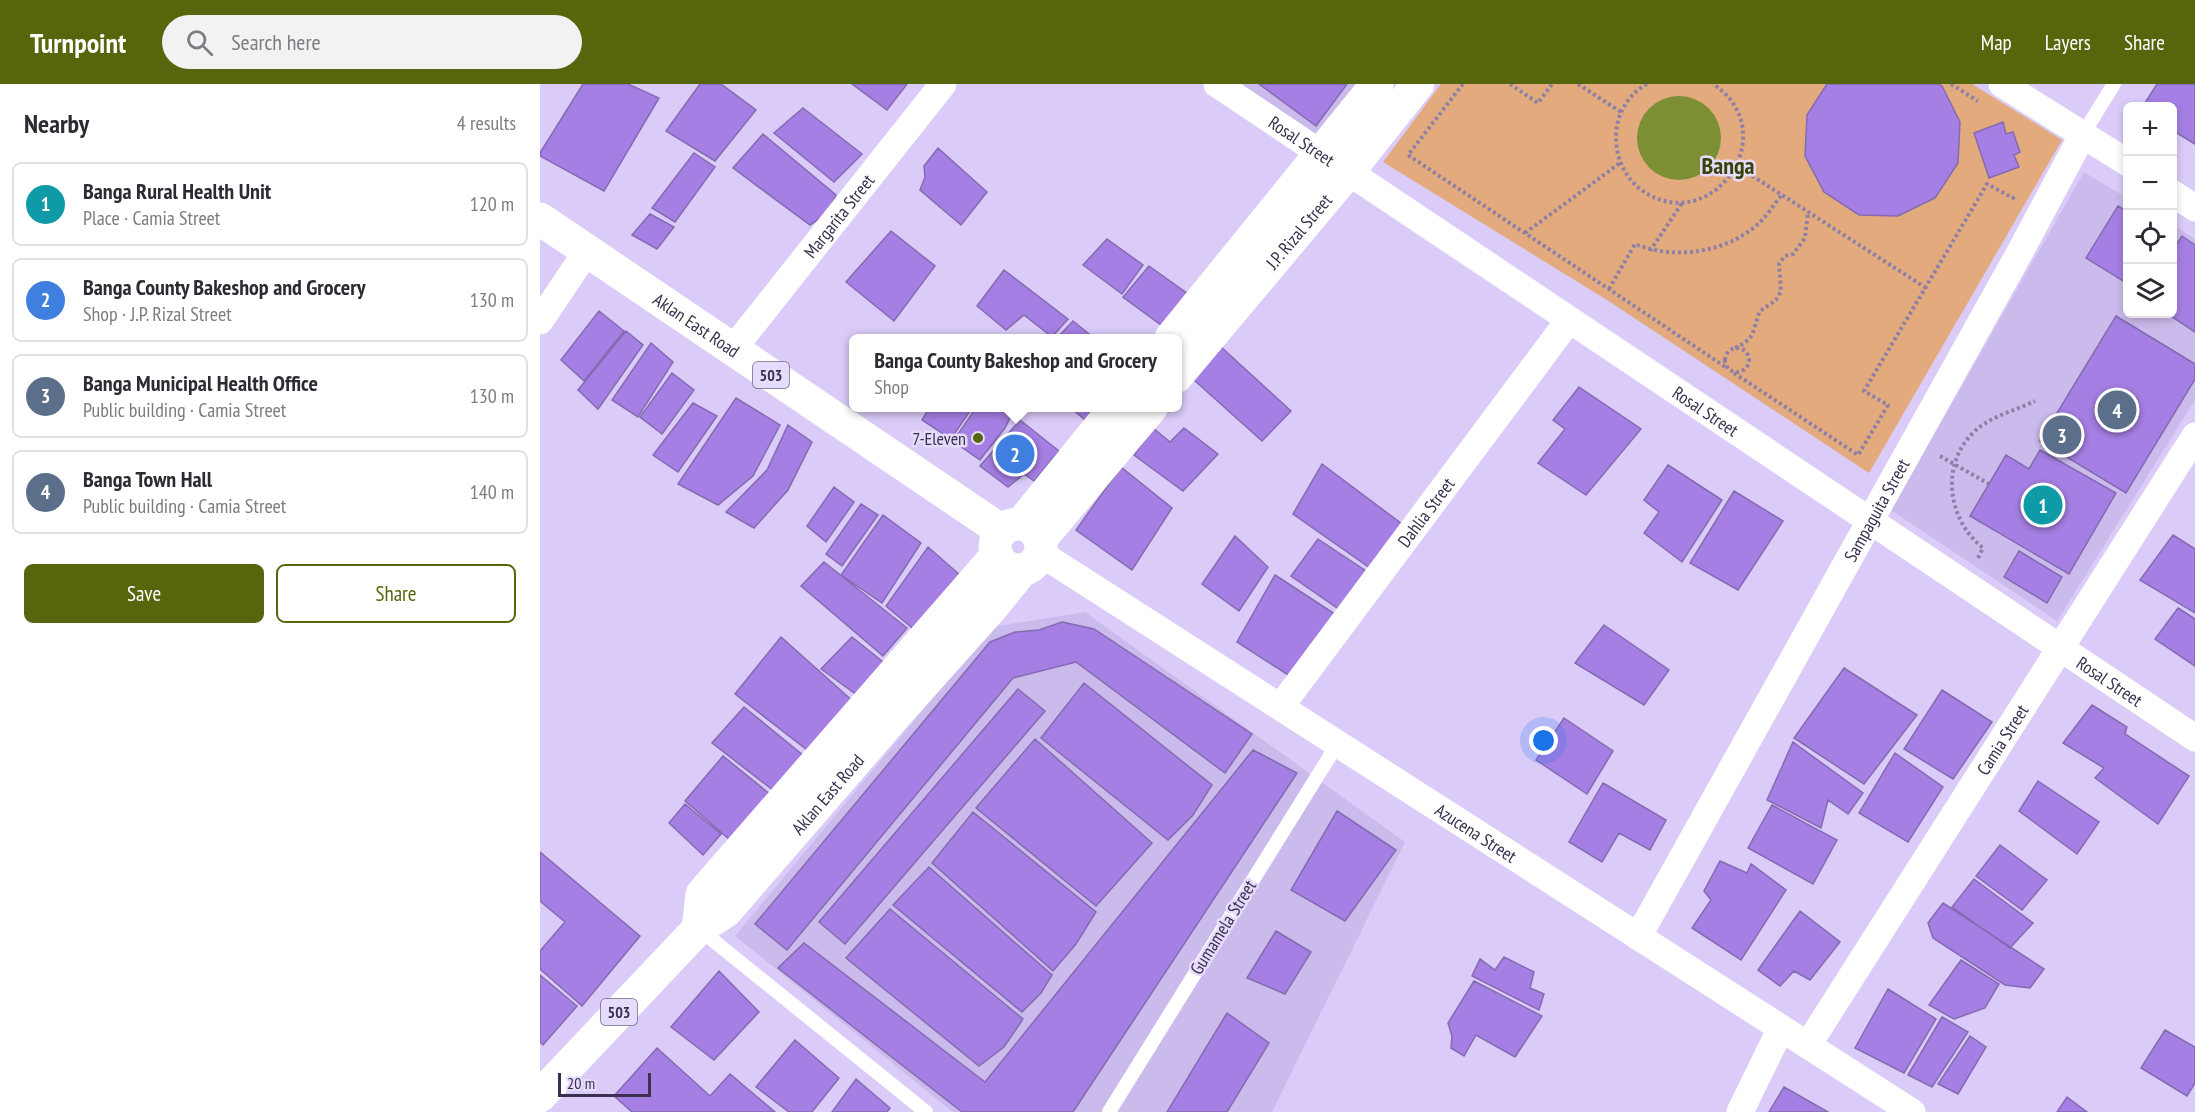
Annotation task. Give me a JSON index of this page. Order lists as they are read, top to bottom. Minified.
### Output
{"streets":{"main road":["J.P. Rizal Street","Aklan East Road","503"],"street":["Rosal Street","Margarita Street","Sampaguita Street","Dahlia Street","Camia Street","Azucena Street"],"lane":["Gumamela Street"]},"crossings":[["Rosal Street","J.P. Rizal Street"],["Rosal Street","Sampaguita Street"],["Rosal Street","Dahlia Street"],["Rosal Street","Camia Street"],["Margarita Street","Aklan East Road"],["Aklan East Road","Azucena Street"],["Sampaguita Street","Azucena Street"],["Dahlia Street","Azucena Street"],["Camia Street","Azucena Street"],["Azucena Street","Gumamela Street"]],"districts":["Banga"],"places":["7-Eleven"],"scale_bar":"20 m","page":{"header":"Turnpoint","search":"Search here","nav":["Map","Layers","Share"],"heading":["Nearby","4 results"],"map_buttons":["+","−"],"list":[{"mark":"1","name":"Banga Rural Health Unit","note":"Place · Camia Street","value":"120 m"},{"mark":"2","name":"Banga County Bakeshop and Grocery","note":"Shop · J.P. Rizal Street","value":"130 m"},{"mark":"3","name":"Banga Municipal Health Office","note":"Public building · Camia Street","value":"130 m"},{"mark":"4","name":"Banga Town Hall","note":"Public building · Camia Street","value":"140 m"}],"popup":["Banga County Bakeshop and Grocery","Shop"],"pins":["4","3","2","1"],"buttons":["Save","Share"],"scale":"20 m"}}
